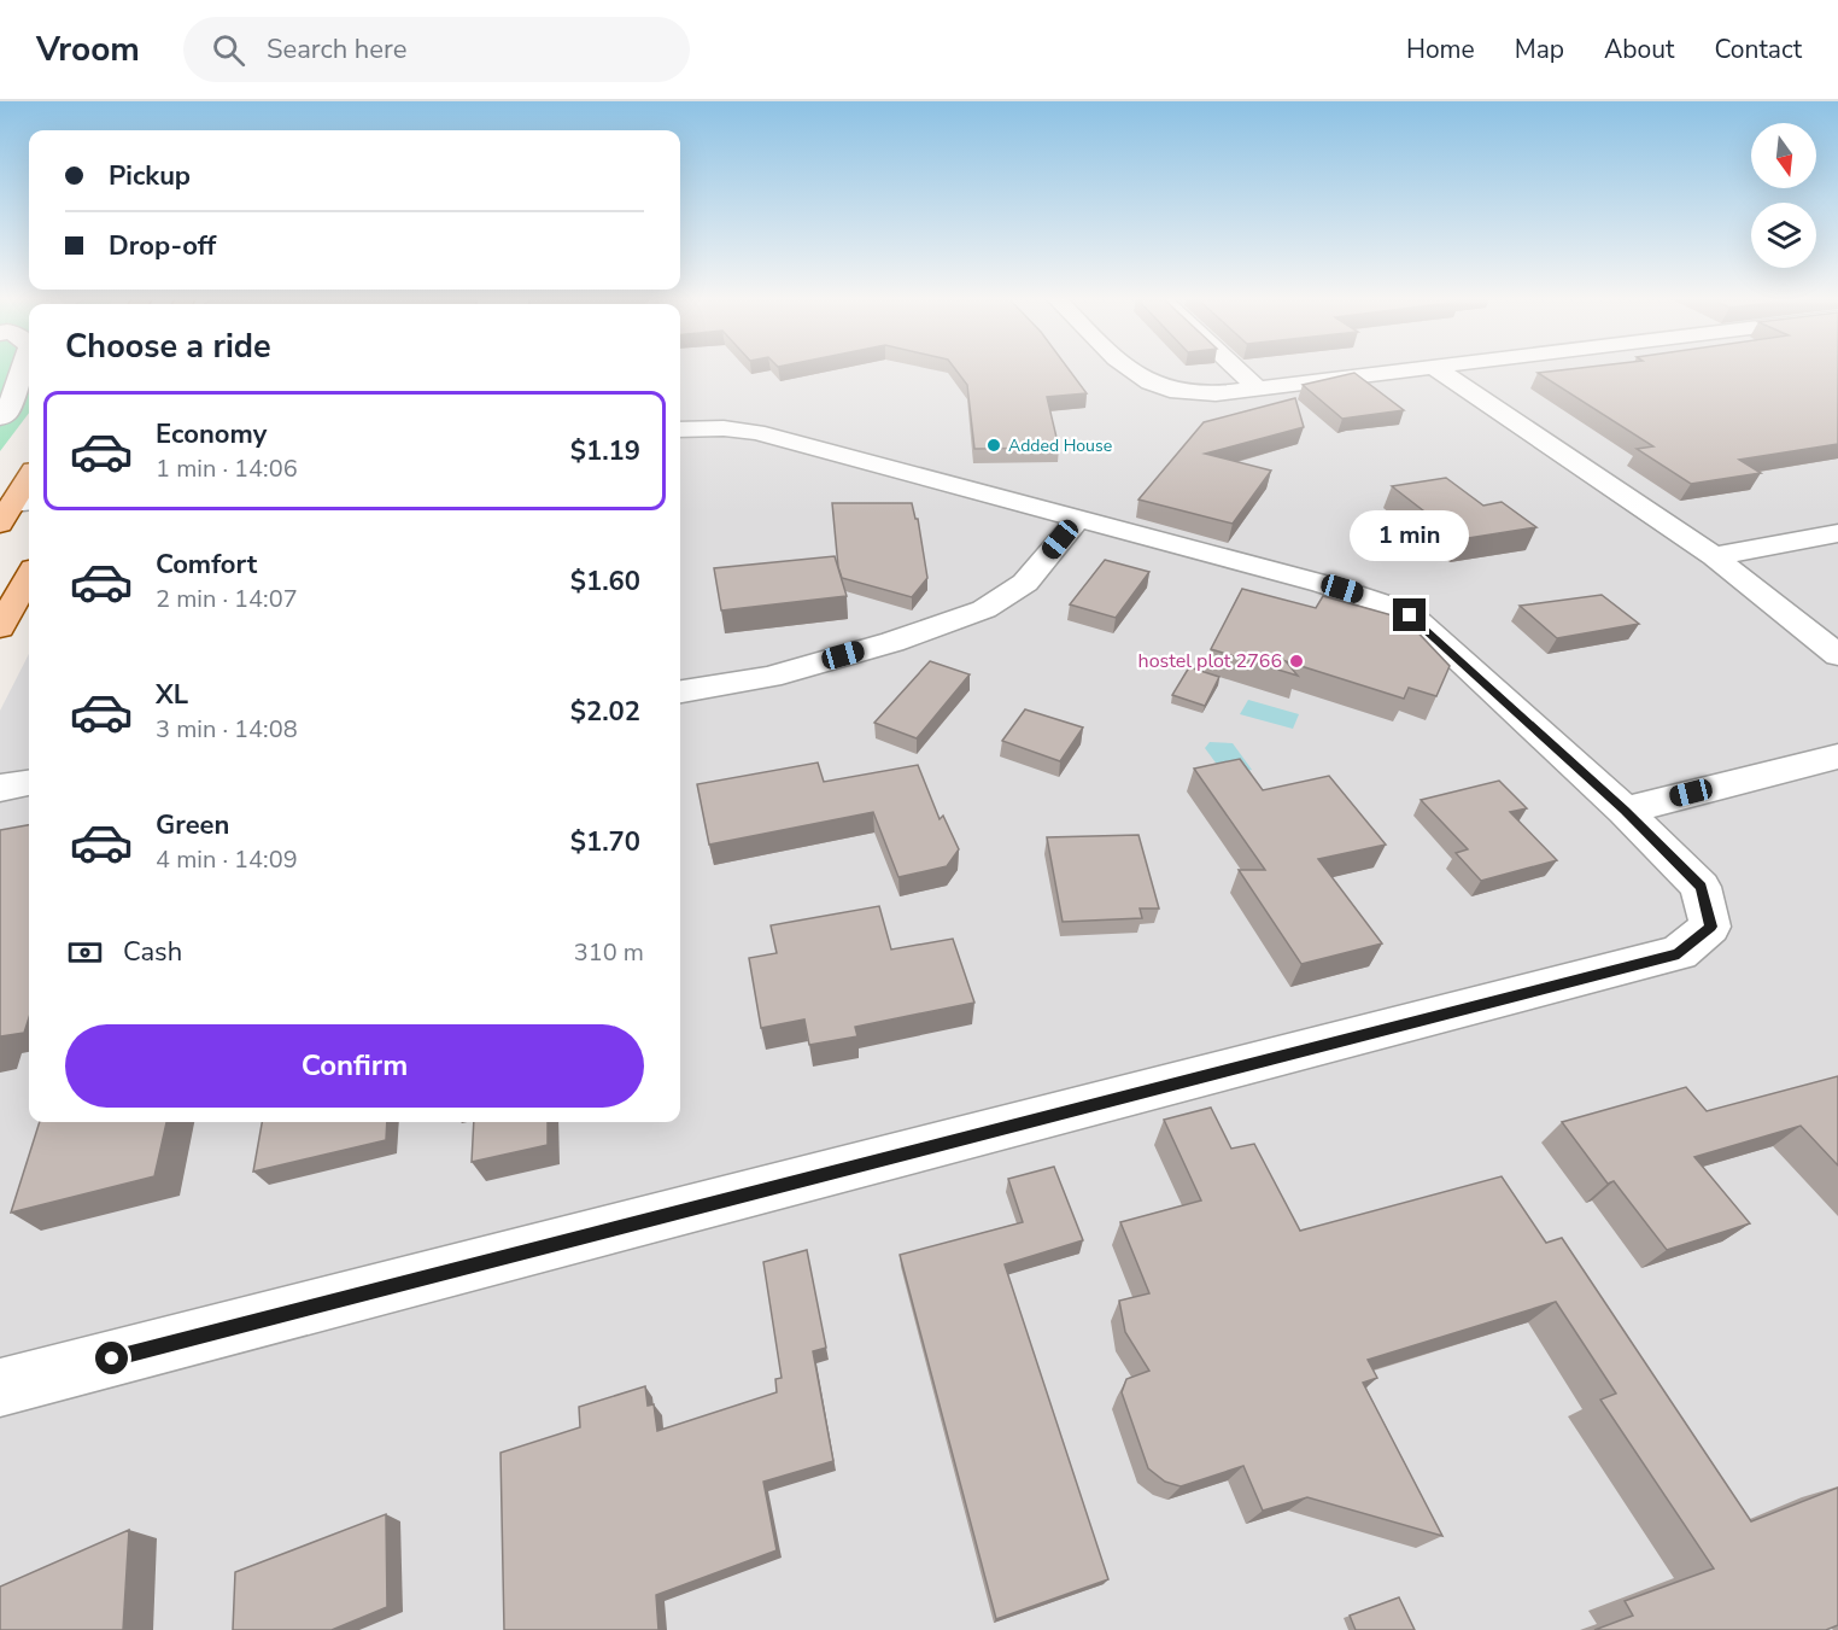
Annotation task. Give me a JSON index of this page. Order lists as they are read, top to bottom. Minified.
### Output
{"places":["Added House","hostel plot 2766"],"north":"bottom","page":{"header":"Vroom","search":"Search here","nav":["Home","Map","About","Contact"],"banner":["Pickup","Drop-off"],"heading":"Choose a ride","list":[{"name":"Economy","note":"1 min · 14:06","value":"$1.19"},{"name":"Comfort","note":"2 min · 14:07","value":"$1.60"},{"name":"XL","note":"3 min · 14:08","value":"$2.02"},{"name":"Green","note":"4 min · 14:09","value":"$1.70"}],"bubble":"1 min","pay":["Cash","310 m"],"buttons":"Confirm"}}
